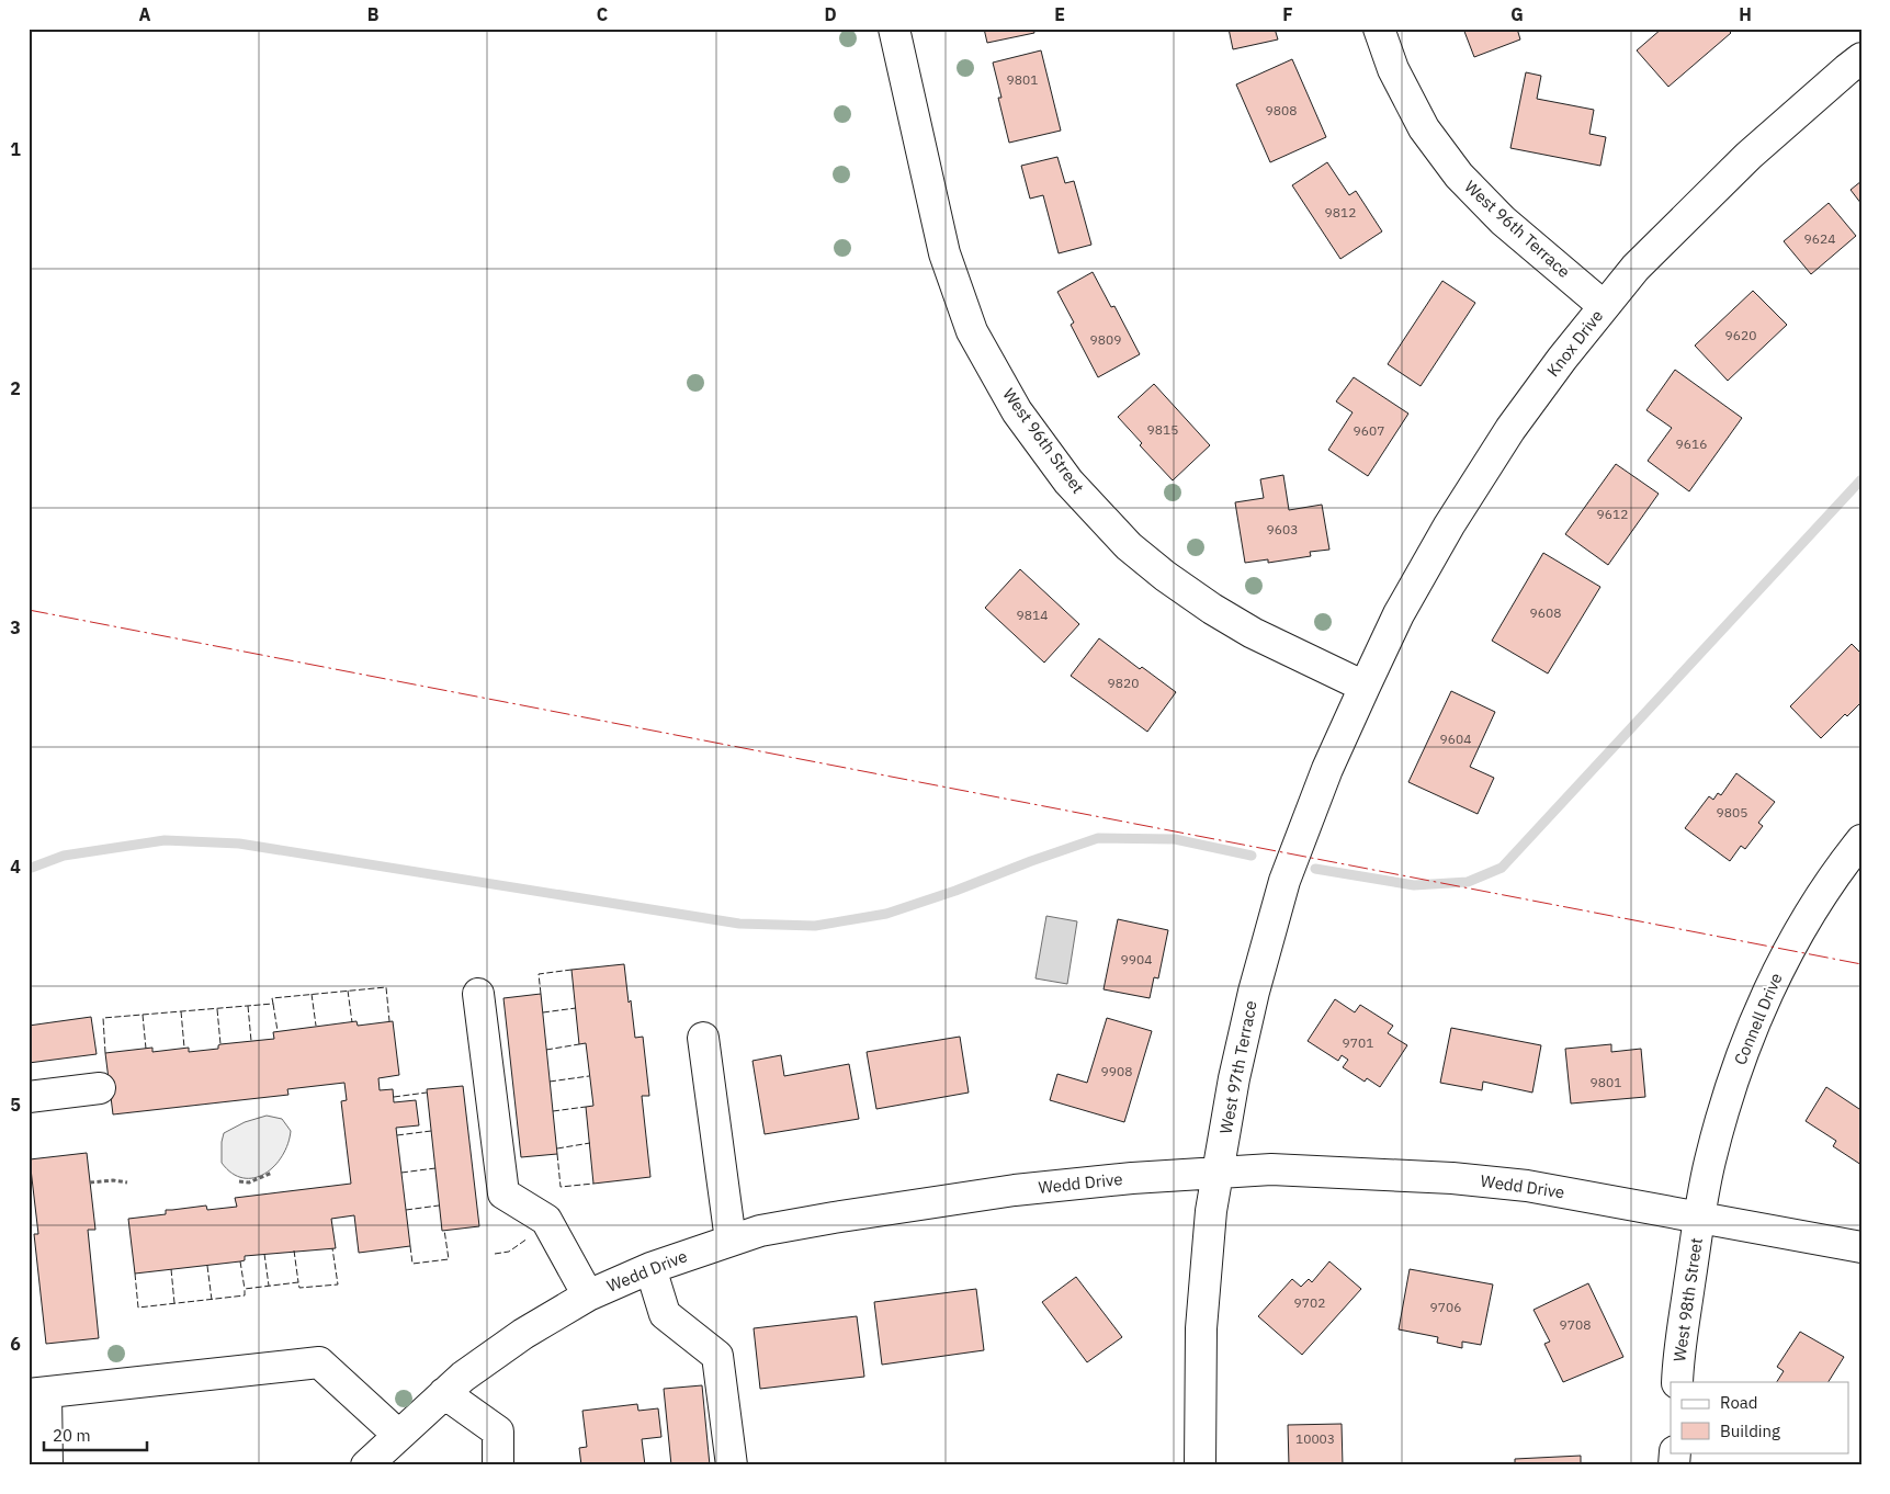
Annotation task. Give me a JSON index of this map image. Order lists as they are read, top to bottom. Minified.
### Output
{"streets":{"street":["West 96th Terrace","Knox Drive","West 96th Street","Connell Drive","West 97th Terrace","Wedd Drive","West 98th Street"]},"crossings":[["West 96th Terrace","Knox Drive"],["Knox Drive","West 96th Street"],["Knox Drive","West 97th Terrace"],["West 96th Street","West 97th Terrace"],["Connell Drive","Wedd Drive"],["Connell Drive","West 98th Street"],["West 97th Terrace","Wedd Drive"],["Wedd Drive","West 98th Street"]],"house_numbers":["9801","9808","9812","9624","9620","9809","9815","9607","9616","9612","9603","9608","9814","9820","9604","9805","9904","9701","9908","9801","9702","9706","9708","10003"],"legend":["Road","Building"],"scale_bar":"20 m","grid":{"columns":["A","B","C","D","E","F","G","H"],"rows":["1","2","3","4","5","6"]}}
